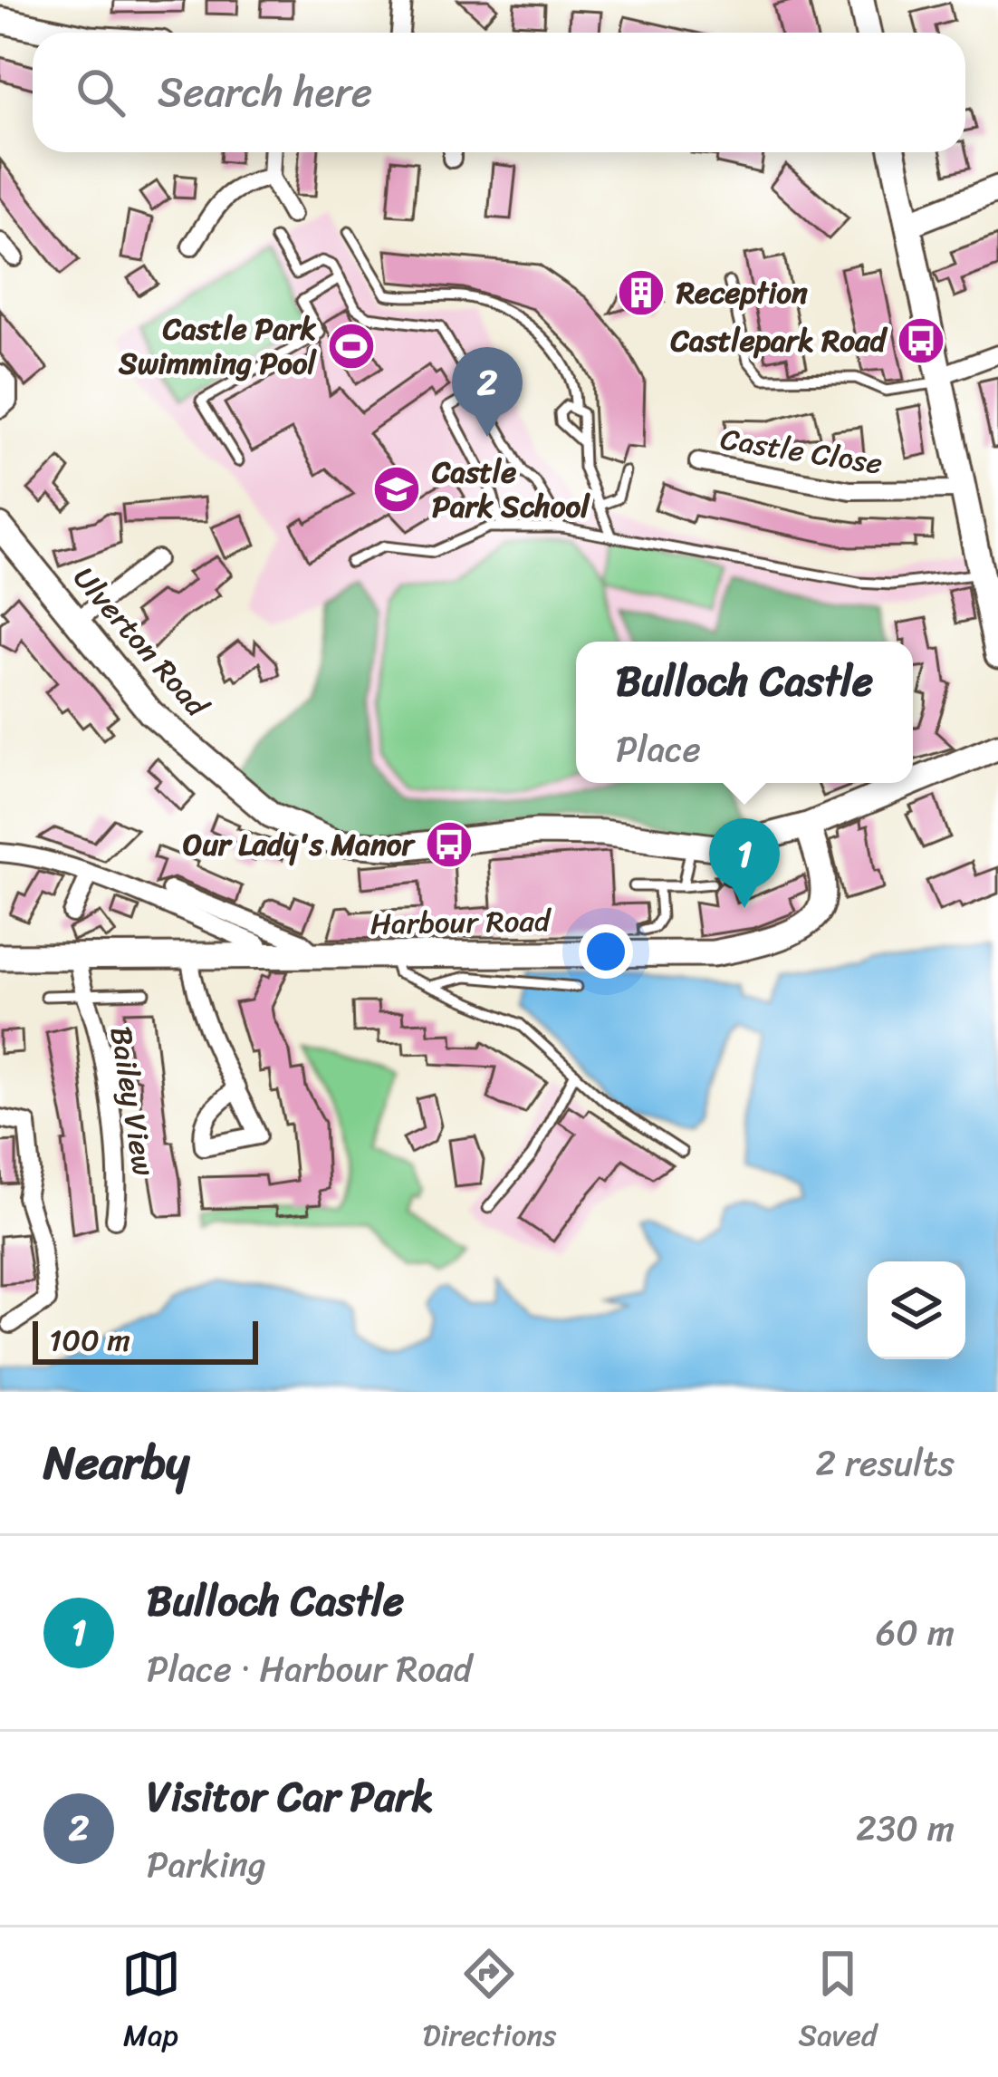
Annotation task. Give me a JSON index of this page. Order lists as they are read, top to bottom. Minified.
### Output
{"streets":{"street":["Castle Close","Ulverton Road","Harbour Road","Bailey View"]},"crossings":[["Ulverton Road","Harbour Road"],["Harbour Road","Bailey View"]],"places":{"building":["Reception"],"bus stop":["Castlepark Road","Our Lady's Manor"],"sports":["Castle Park Swimming Pool"],"school or university":["Castle Park School"]},"scale_bar":"100 m","page":{"search":"Search here","pins":["2","1"],"popup":["Bulloch Castle","Place"],"scale":"100 m","heading":["Nearby","2 results"],"list":[{"mark":"1","name":"Bulloch Castle","note":"Place · Harbour Road","value":"60 m"},{"mark":"2","name":"Visitor Car Park","note":"Parking","value":"230 m"}],"nav":["Map","Directions","Saved"]}}
